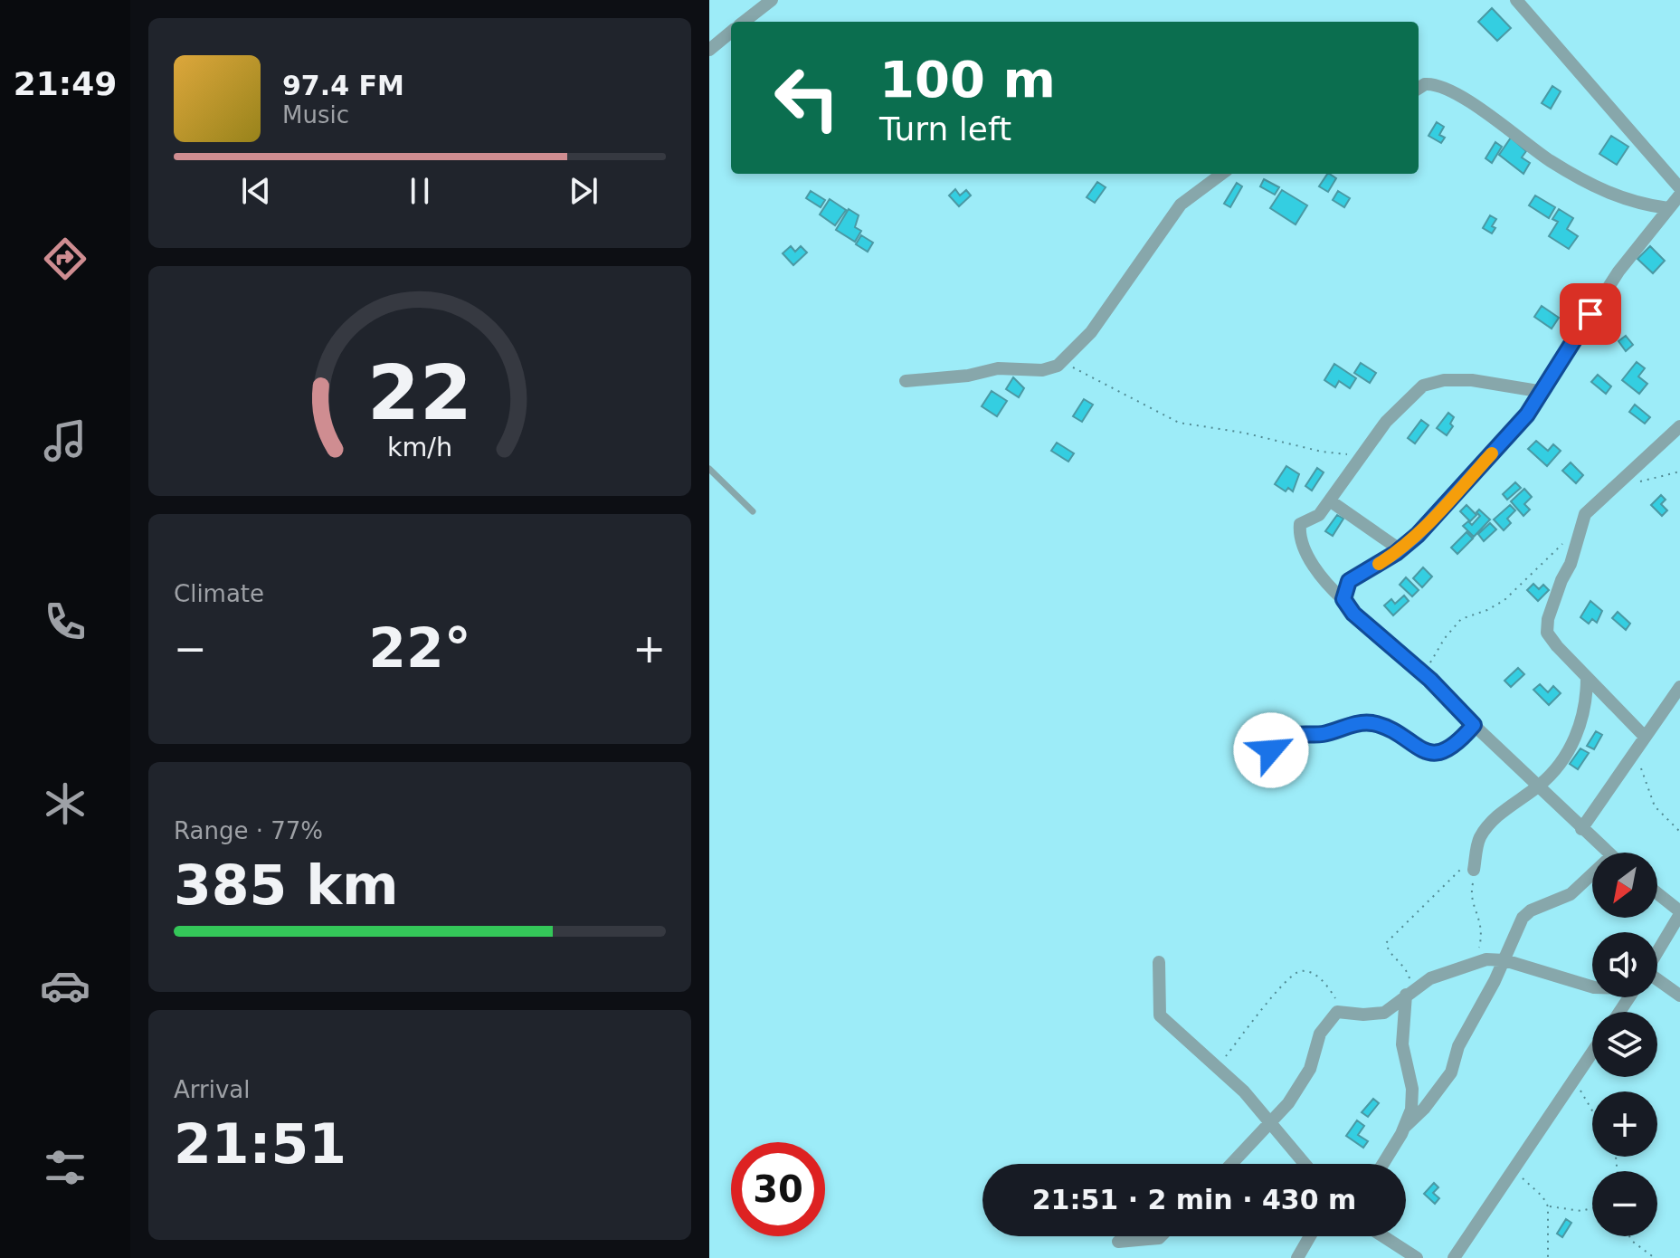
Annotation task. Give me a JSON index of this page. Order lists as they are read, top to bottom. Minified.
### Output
{"north":"bottom left","page":{"tabs":"21:49","turn":["100 m","Turn left"],"song":["97.4 FM","Music"],"tile":["Climate",["Range · 77%","385 km"],["Arrival","21:51"]],"heat":["−","22°","+"],"map_buttons":["+","−"],"limit":"30","trip":"21:51 · 2 min · 430 m","gauge":["22","km/h"]}}
